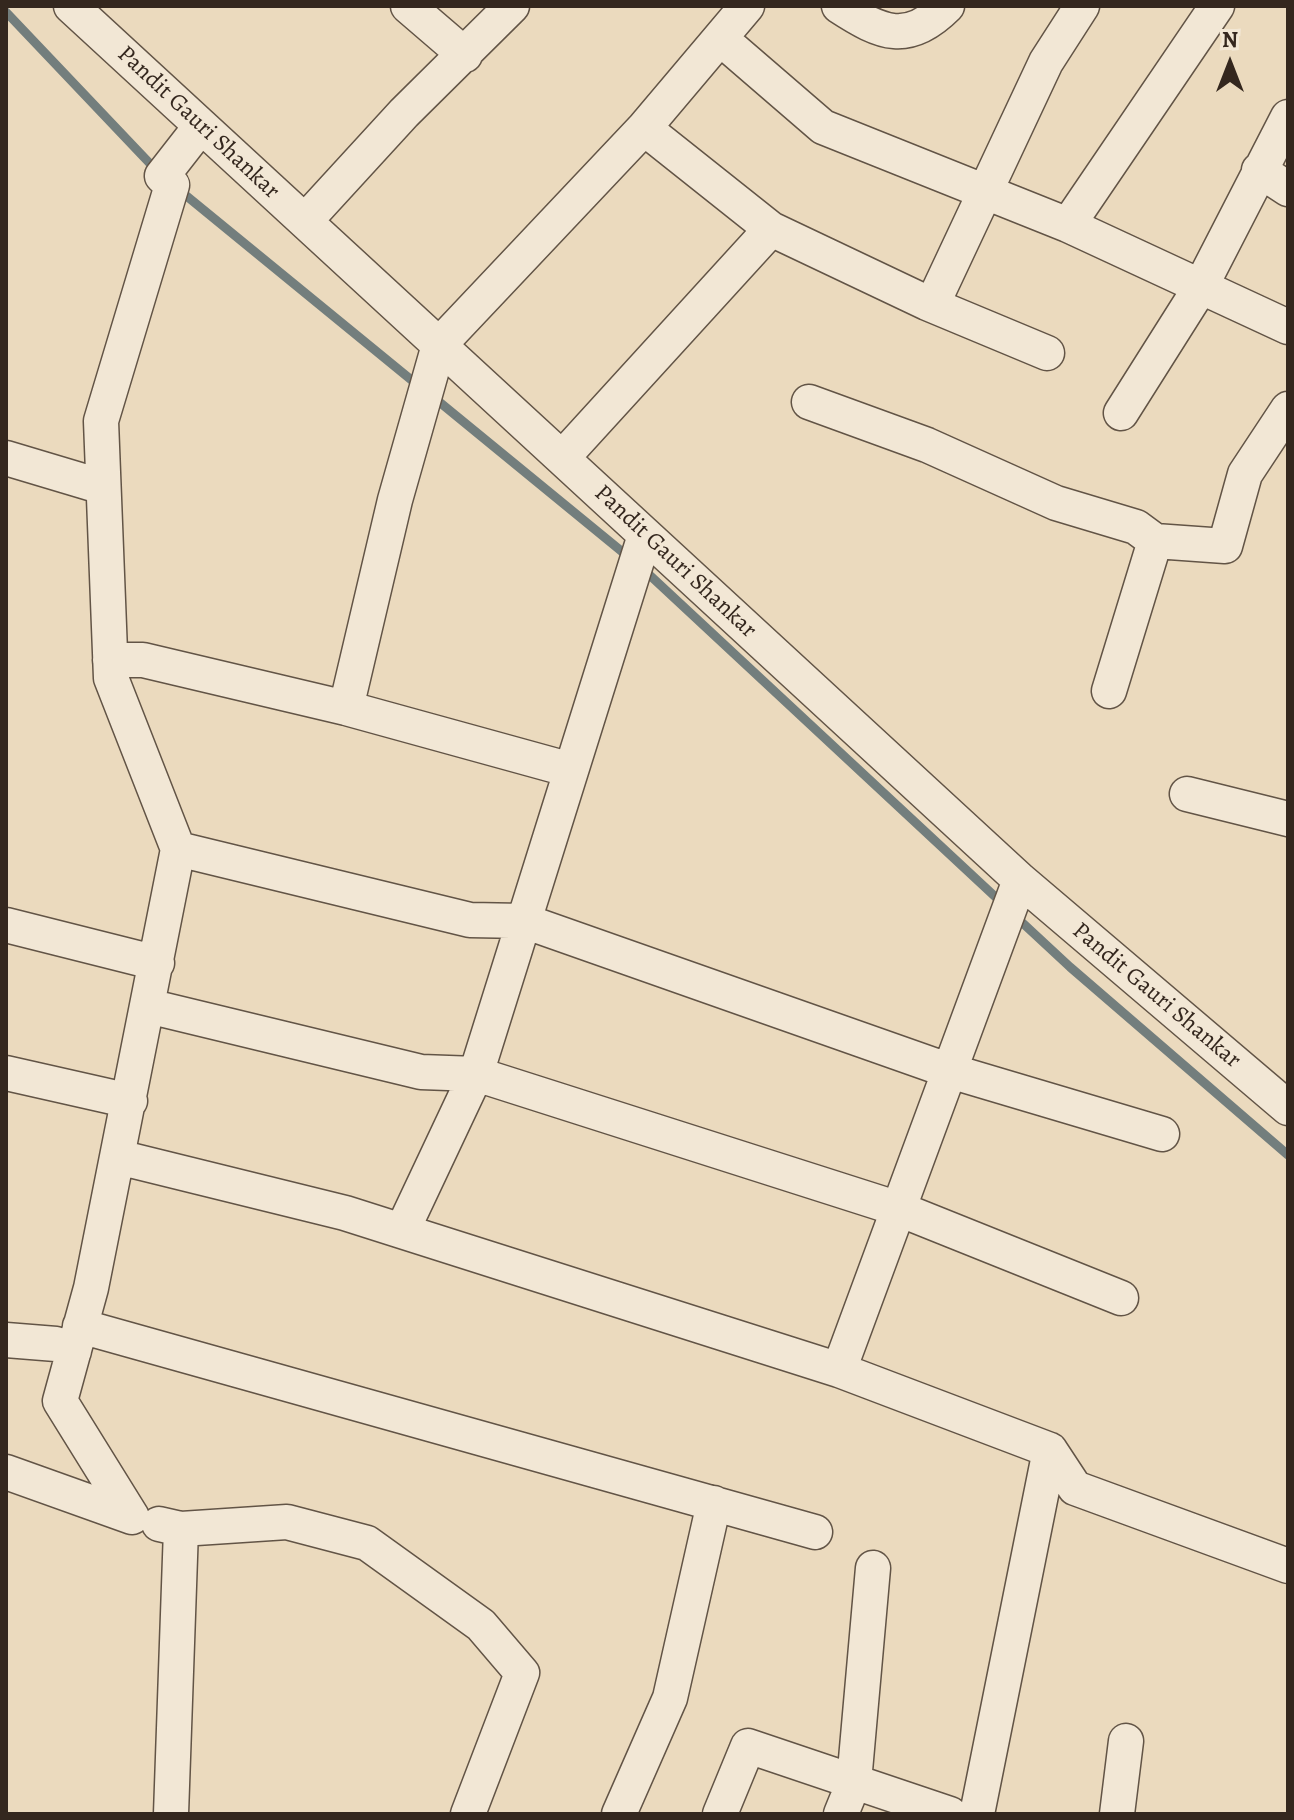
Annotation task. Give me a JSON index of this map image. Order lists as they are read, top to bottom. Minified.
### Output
{"streets":{"street":["Pandit Gauri Shankar"]},"north":"top"}
